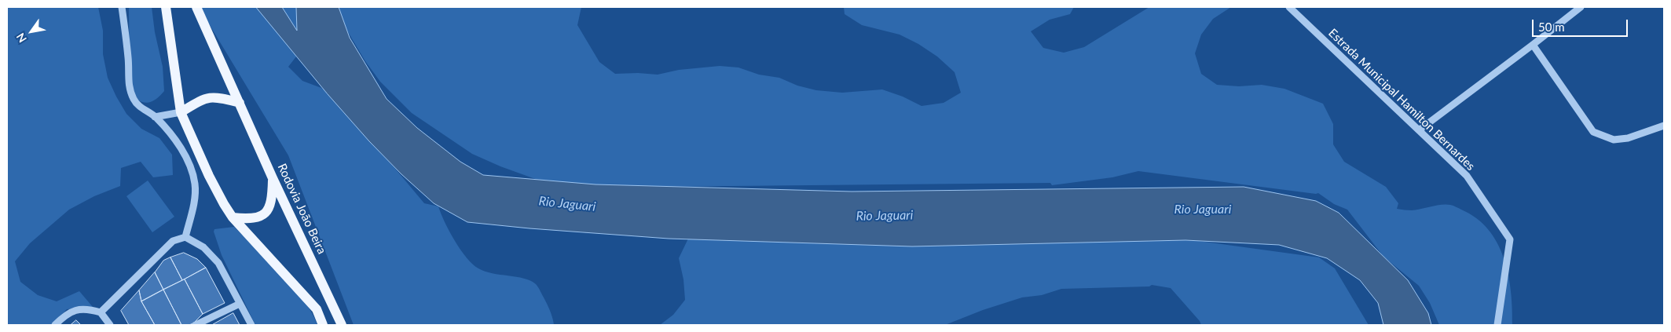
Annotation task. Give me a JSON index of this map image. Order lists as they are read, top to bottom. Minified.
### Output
{"streets":{"main road":["Rodovia João Beira"],"street":["Estrada Municipal Hamilton Bernardes"]},"water":["Rio Jaguari"],"scale_bar":"50 m","north":"bottom left"}
